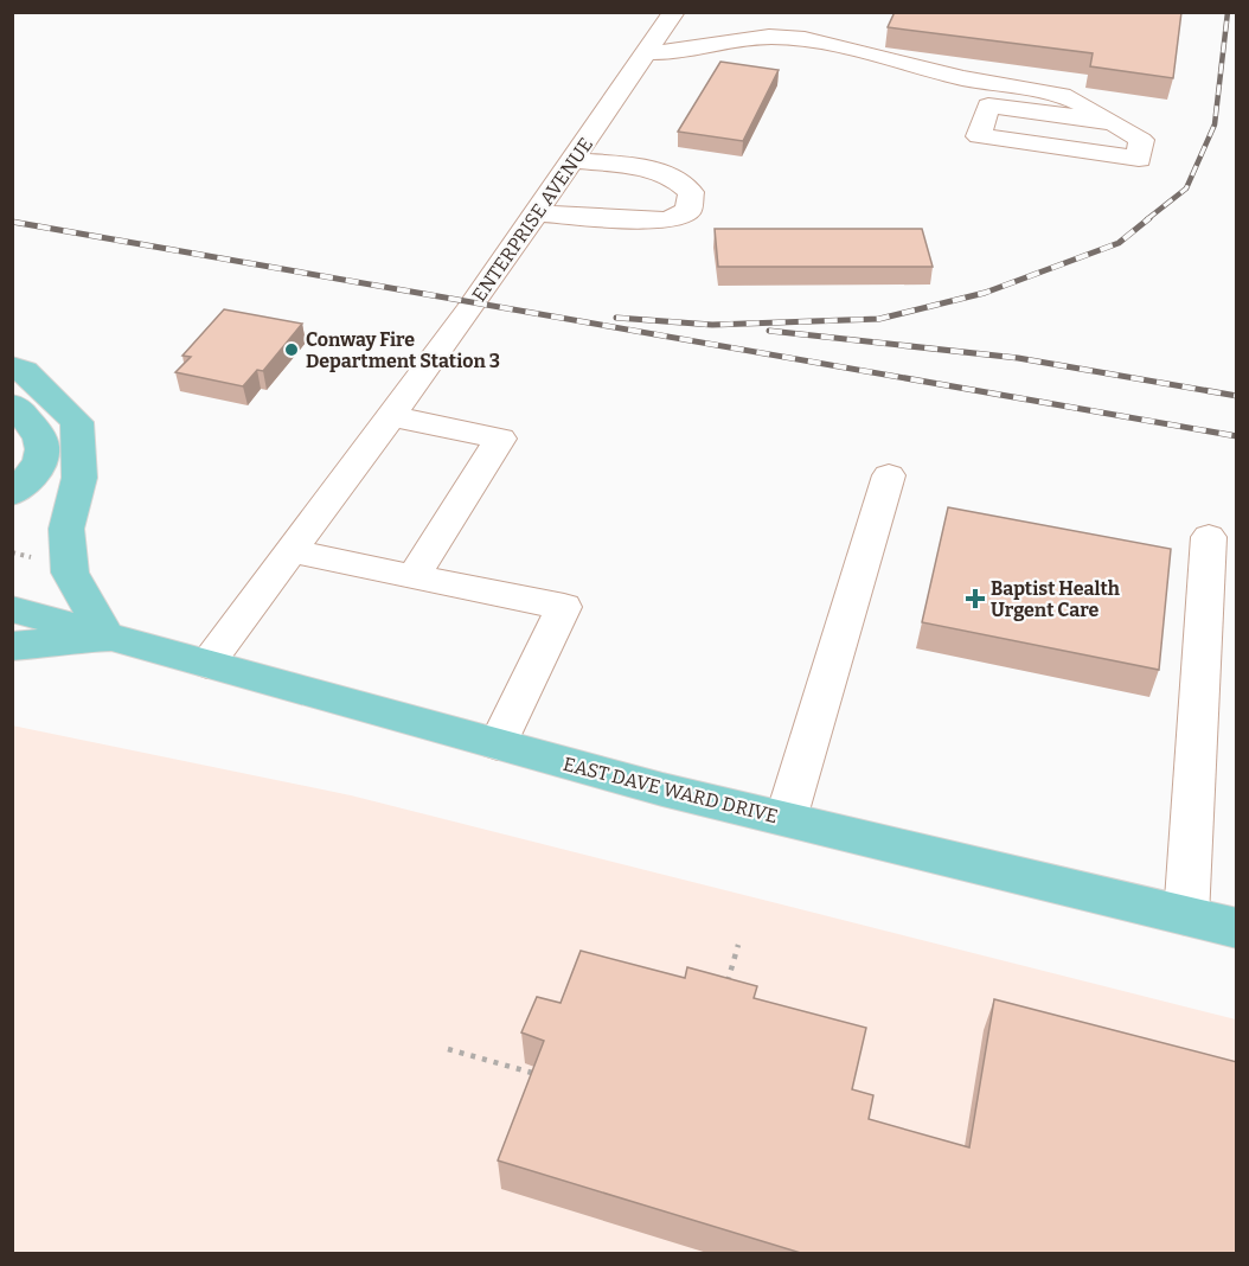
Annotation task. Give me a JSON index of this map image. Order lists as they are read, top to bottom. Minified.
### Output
{"streets":{"main road":["EAST DAVE WARD DRIVE"],"street":["ENTERPRISE AVENUE"]},"crossings":[["ENTERPRISE AVENUE","EAST DAVE WARD DRIVE"]],"places":{"other":["Conway Fire Department Station 3"],"health":["Baptist Health Urgent Care"]}}
